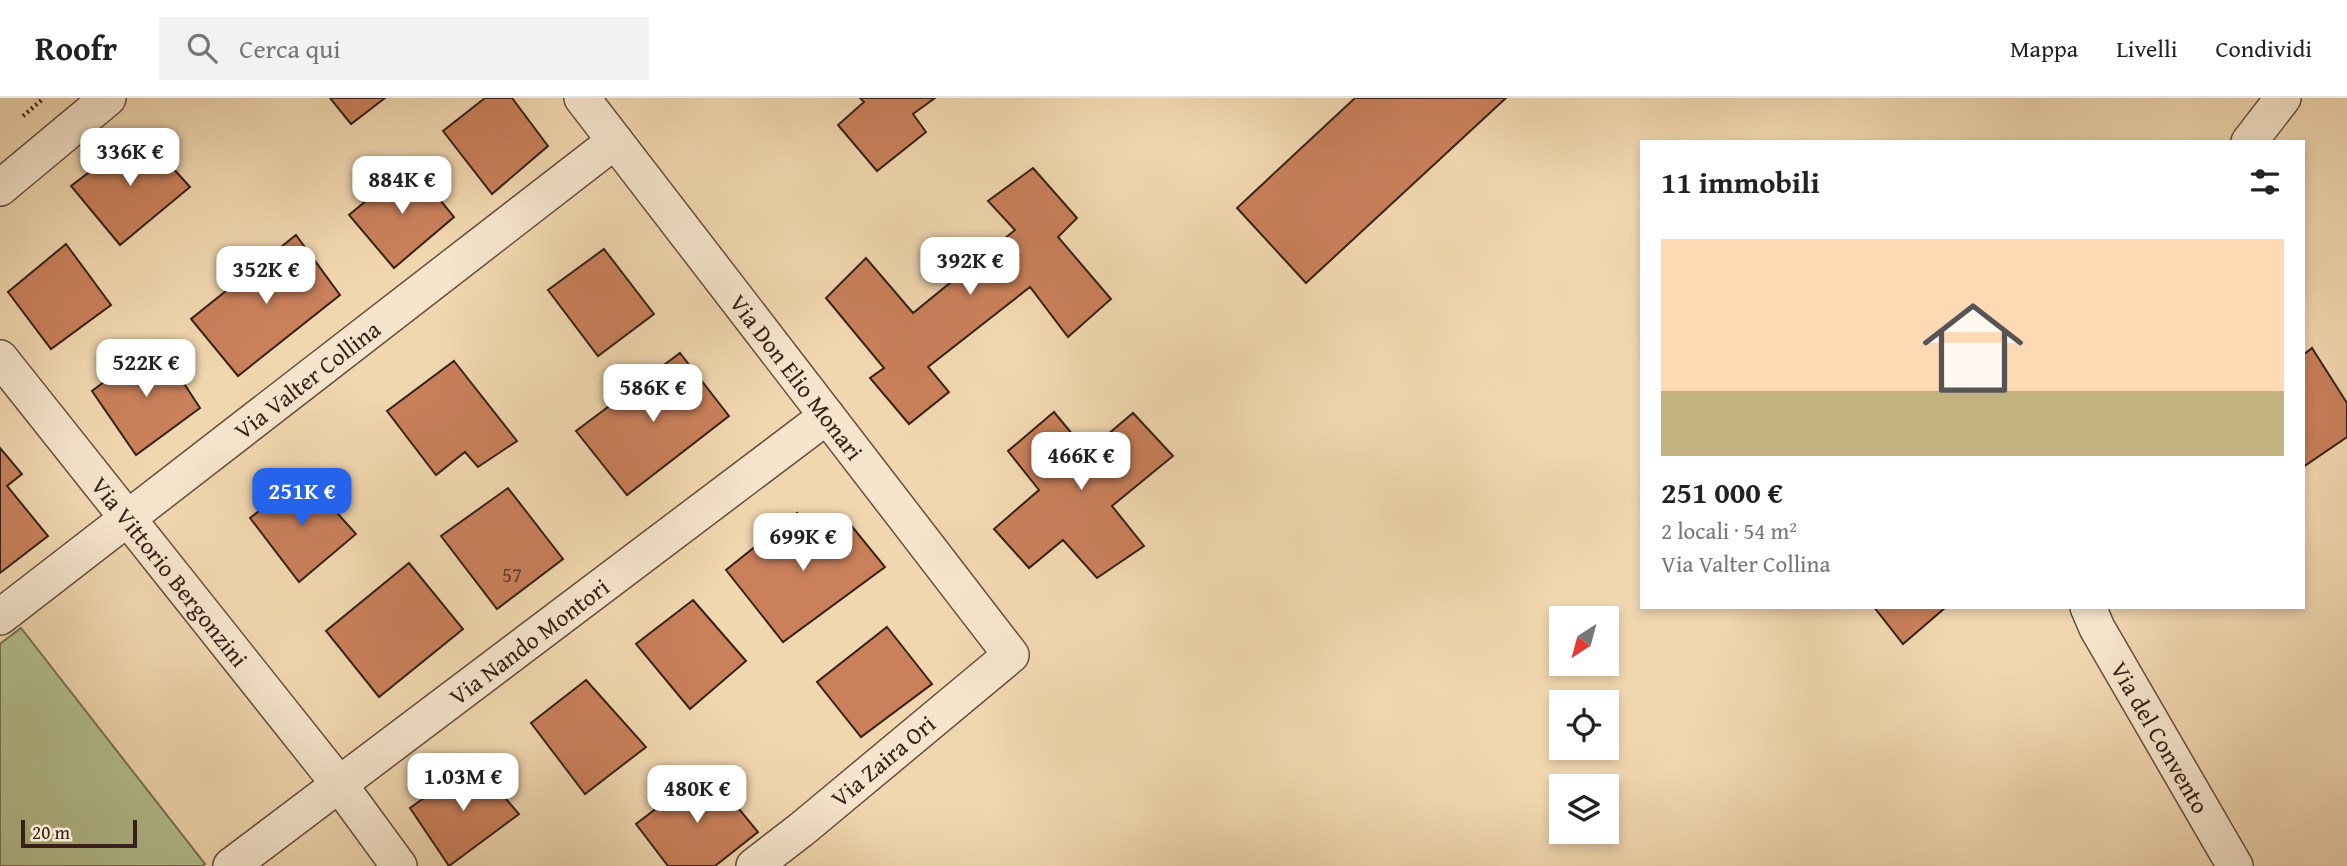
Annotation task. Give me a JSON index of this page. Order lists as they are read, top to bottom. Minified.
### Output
{"streets":{"street":["Via Don Elio Monari","Via Valter Collina","Via Vittorio Bergonzini","Via Nando Montori","Via del Convento","Via Zaira Ori"]},"crossings":[["Via Don Elio Monari","Via Valter Collina"],["Via Don Elio Monari","Via Nando Montori"],["Via Don Elio Monari","Via Zaira Ori"],["Via Valter Collina","Via Vittorio Bergonzini"],["Via Vittorio Bergonzini","Via Nando Montori"]],"house_numbers":["57"],"scale_bar":"20 m","north":"bottom left","page":{"header":"Roofr","search":"Cerca qui","nav":["Mappa","Livelli","Condividi"],"price":["336K €","884K €","392K €","352K €","522K €","586K €","466K €","251K €","699K €","1.03M €","480K €"],"heading":"11 immobili","list":[{"name":"251 000 €","note":"2 locali · 54 m² · Via Valter Collina"}],"scale":"20 m"}}
